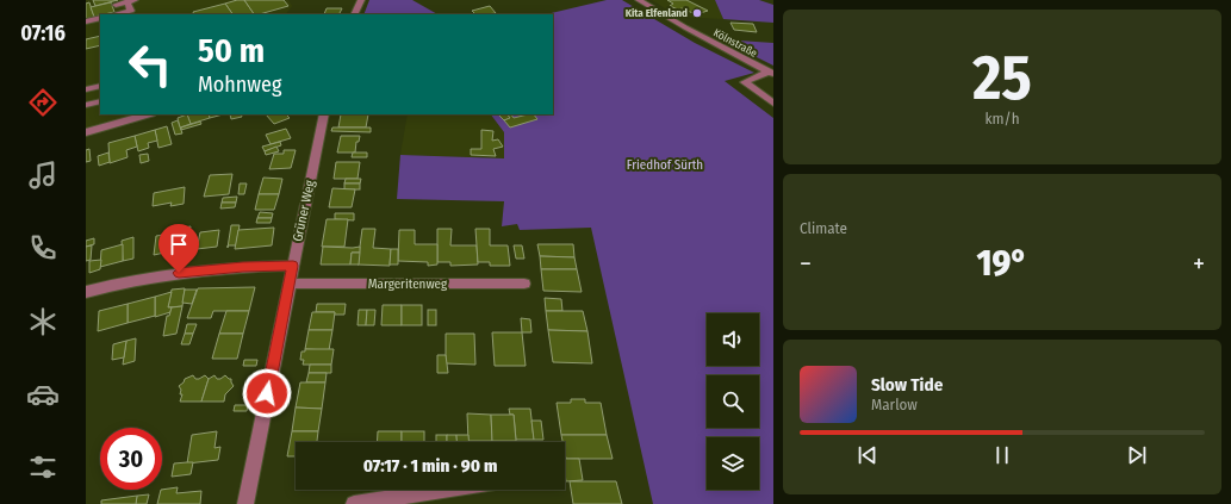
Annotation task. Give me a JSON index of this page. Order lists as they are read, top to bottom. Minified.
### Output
{"streets":{"street":["Kölnstraße","Grüner Weg","Margeritenweg"]},"crossings":[["Grüner Weg","Margeritenweg"]],"parks":["Friedhof Sürth"],"places":["Kita Elfenland"],"page":{"tabs":"07:16","tile":[["25","km/h"],"Climate"],"turn":["50 m","Mohnweg"],"heat":["−","19°","+"],"song":["Slow Tide","Marlow"],"limit":"30","trip":"07:17 · 1 min · 90 m"}}
